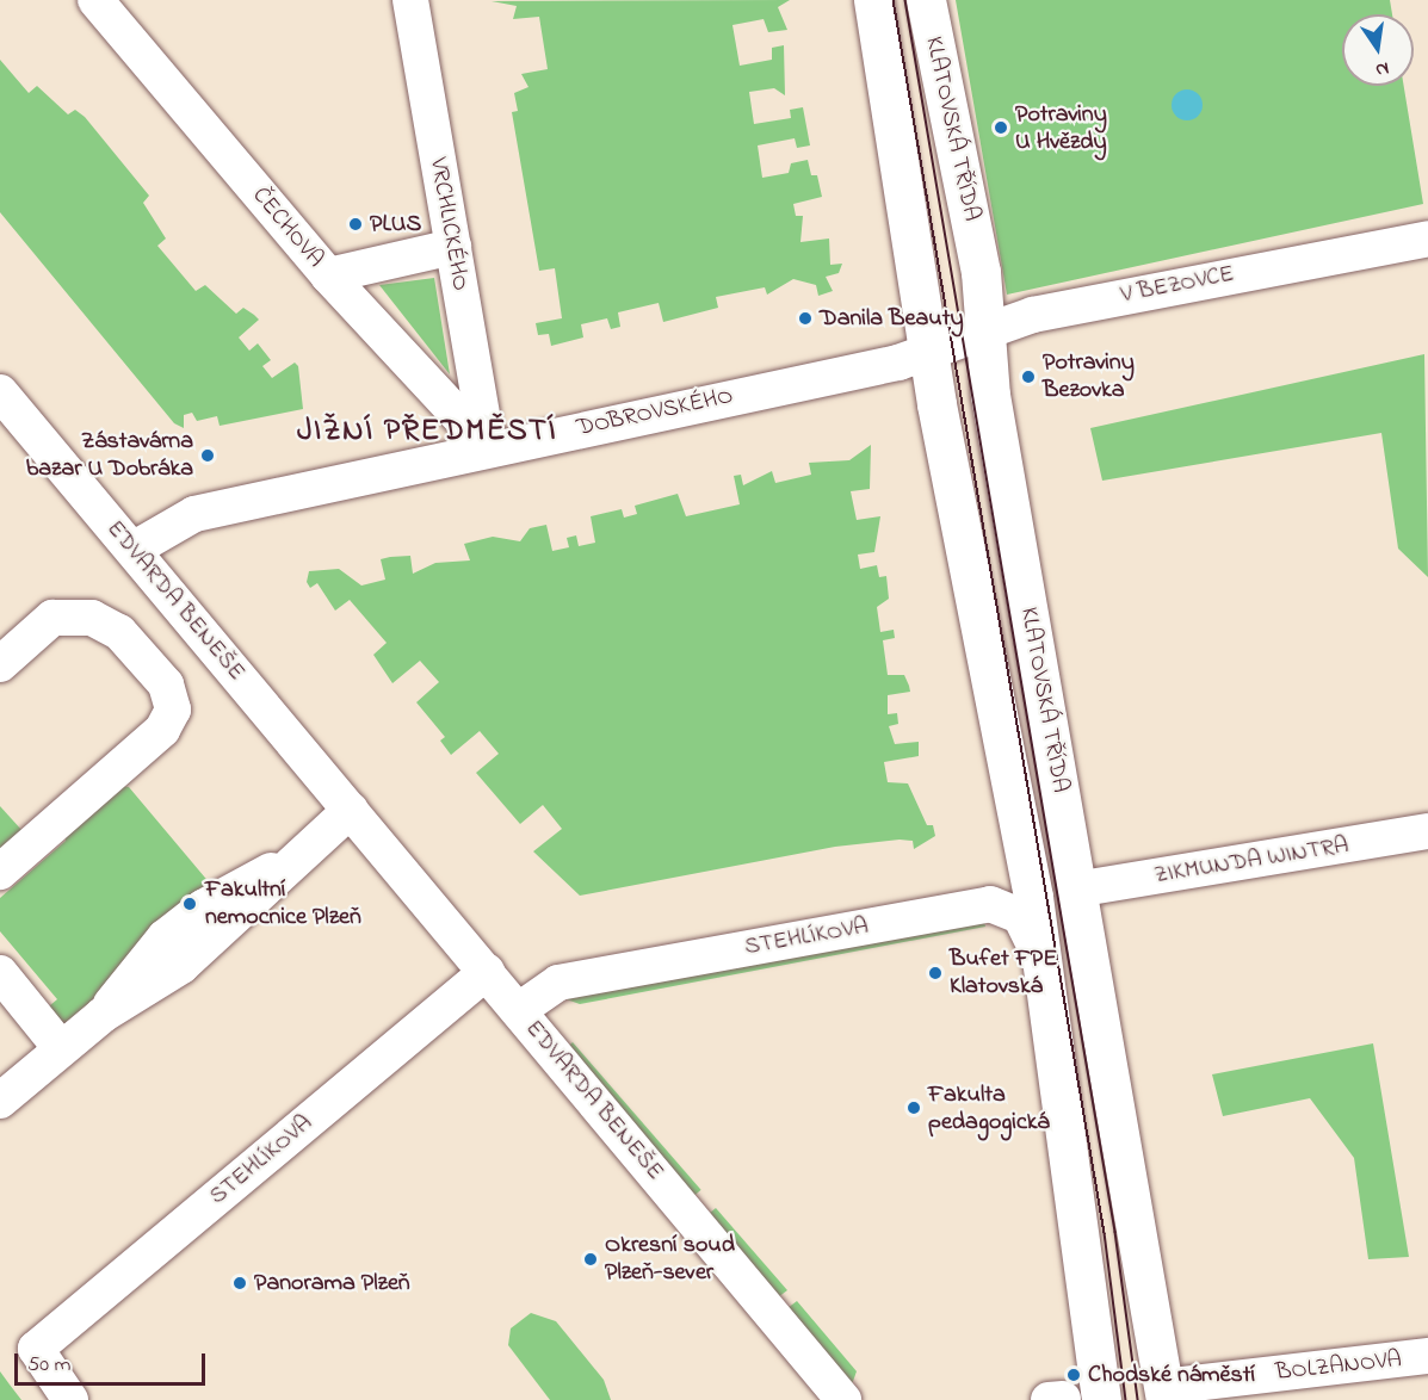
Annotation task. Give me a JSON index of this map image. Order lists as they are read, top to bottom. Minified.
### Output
{"streets":{"main road":["KLATOVSKÁ TŘÍDA"],"street":["VRCHLICKÉHO","ČECHOVA","V BEZOVCE","DOBROVSKÉHO","EDVARDA BENEŠE","ZIKMUNDA WINTRA","STEHLÍKOVA","BOLZANOVA"]},"crossings":[["KLATOVSKÁ TŘÍDA","V BEZOVCE"],["KLATOVSKÁ TŘÍDA","DOBROVSKÉHO"],["KLATOVSKÁ TŘÍDA","ZIKMUNDA WINTRA"],["KLATOVSKÁ TŘÍDA","STEHLÍKOVA"],["KLATOVSKÁ TŘÍDA","BOLZANOVA"],["VRCHLICKÉHO","ČECHOVA"],["VRCHLICKÉHO","DOBROVSKÉHO"],["ČECHOVA","DOBROVSKÉHO"],["V BEZOVCE","DOBROVSKÉHO"],["DOBROVSKÉHO","EDVARDA BENEŠE"],["EDVARDA BENEŠE","STEHLÍKOVA"]],"districts":["JIŽNÍ PŘEDMĚSTÍ"],"places":["Potraviny U Hvězdy","PLUS","Danila Beauty","Potraviny Bezovka","Zástavárna bazar U Dobráka","Fakultní nemocnice Plzeň","Bufet FPE Klatovská","Fakulta pedagogická","Okresní soud Plzeň-sever","Panorama Plzeň","Chodské náměstí"],"scale_bar":"50 m","north":"bottom"}
